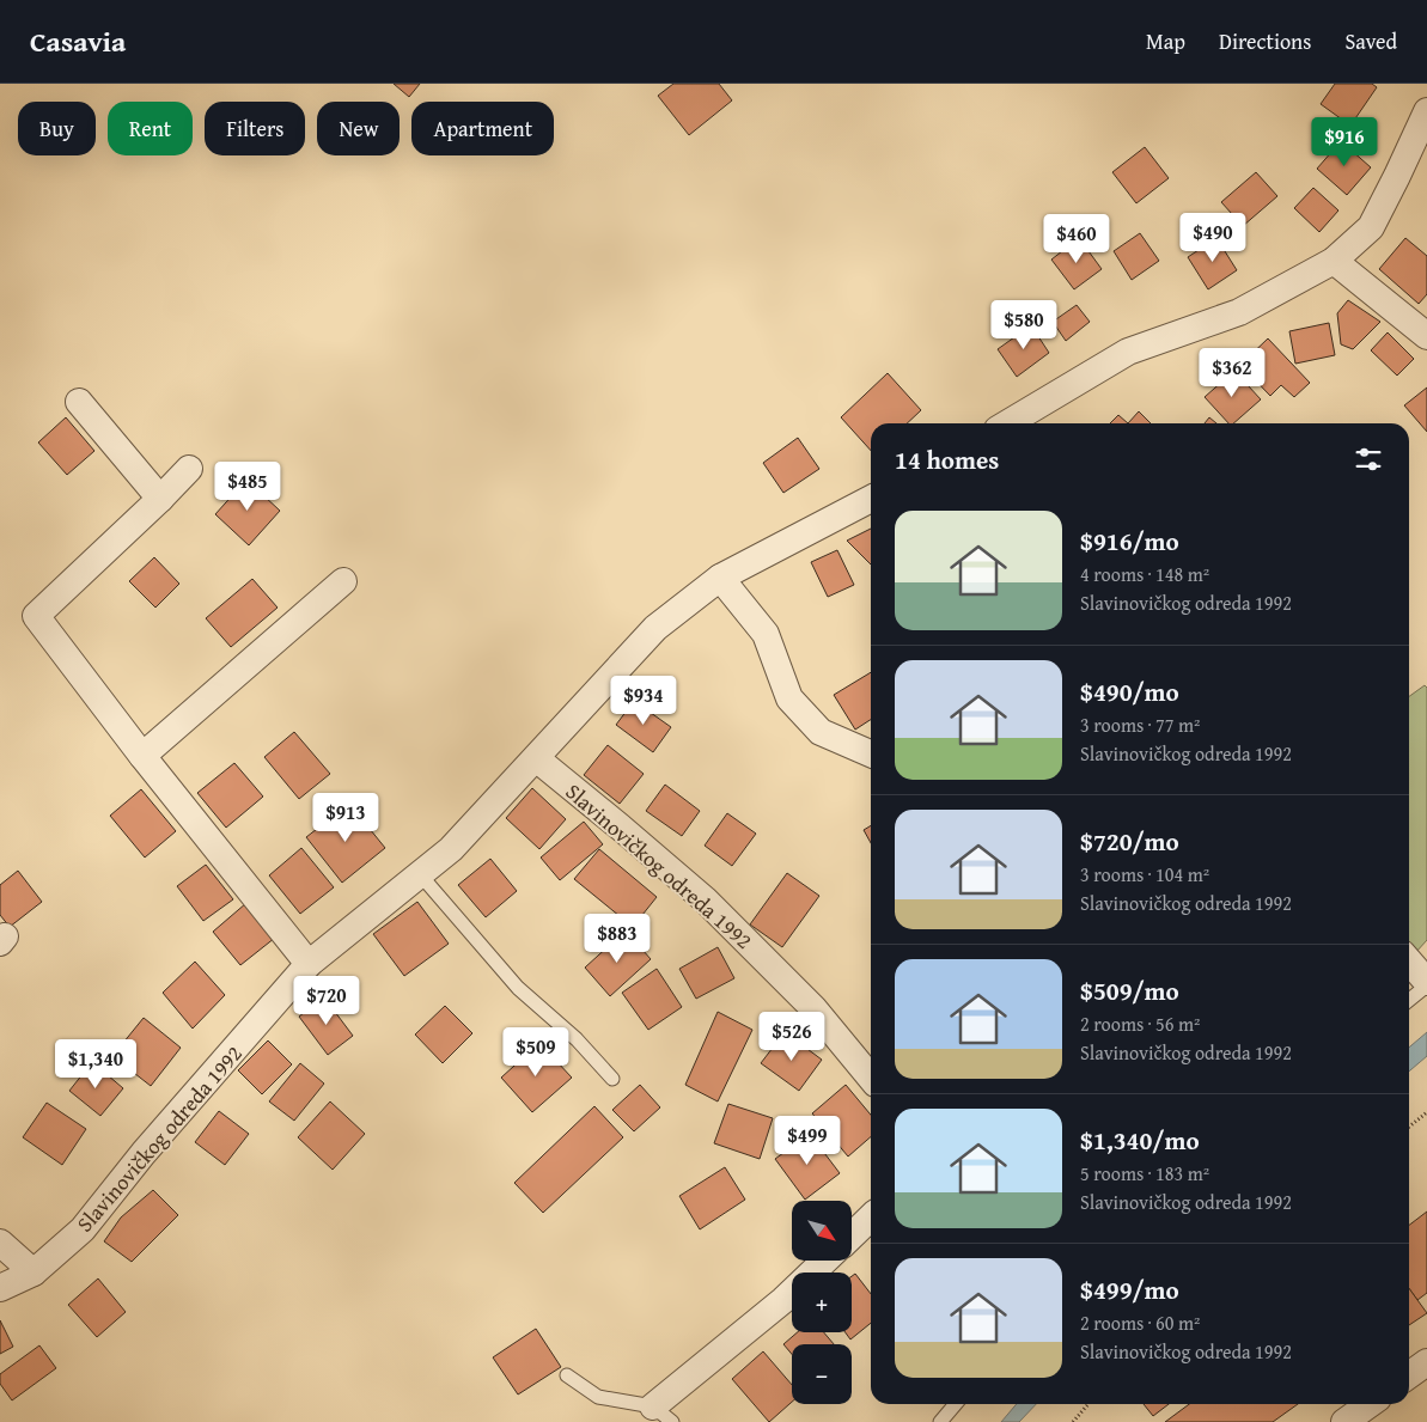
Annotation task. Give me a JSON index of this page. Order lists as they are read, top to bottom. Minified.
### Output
{"streets":{"street":["Slavinovičkog odreda 1992"]},"north":"bottom right","page":{"header":"Casavia","nav":["Map","Directions","Saved"],"chip":["Buy","Rent","Filters","New","Apartment"],"price":["$916","$490","$460","$580","$362","$485","$934","$913","$883","$720","$526","$509","$1,340","$499"],"heading":"14 homes","list":[{"name":"$916/mo","note":"4 rooms · 148 m² · Slavinovičkog odreda 1992"},{"name":"$490/mo","note":"3 rooms · 77 m² · Slavinovičkog odreda 1992"},{"name":"$720/mo","note":"3 rooms · 104 m² · Slavinovičkog odreda 1992"},{"name":"$509/mo","note":"2 rooms · 56 m² · Slavinovičkog odreda 1992"},{"name":"$1,340/mo","note":"5 rooms · 183 m² · Slavinovičkog odreda 1992"},{"name":"$499/mo","note":"2 rooms · 60 m² · Slavinovičkog odreda 1992"}],"map_buttons":["+","−"]}}
